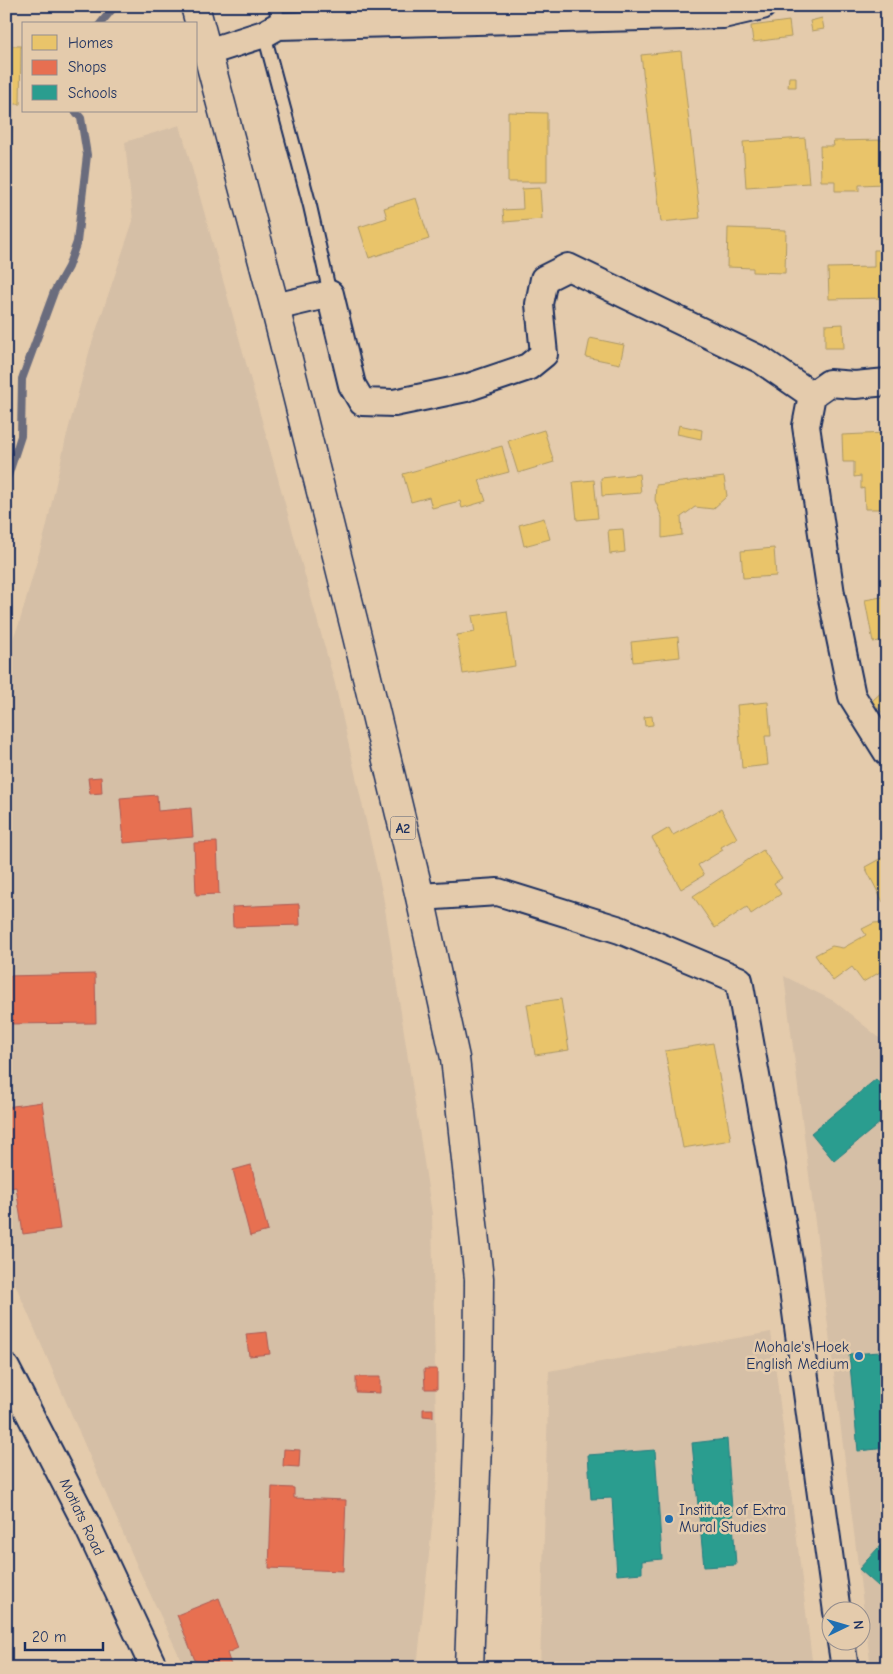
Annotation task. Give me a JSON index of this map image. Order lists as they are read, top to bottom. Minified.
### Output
{"streets":{"main road":["A2"],"street":["Motlats Road"]},"places":["Mohale's Hoek English Medium","Institute of Extra Mural Studies"],"legend":["Homes","Shops","Schools"],"scale_bar":"20 m","north":"right"}
